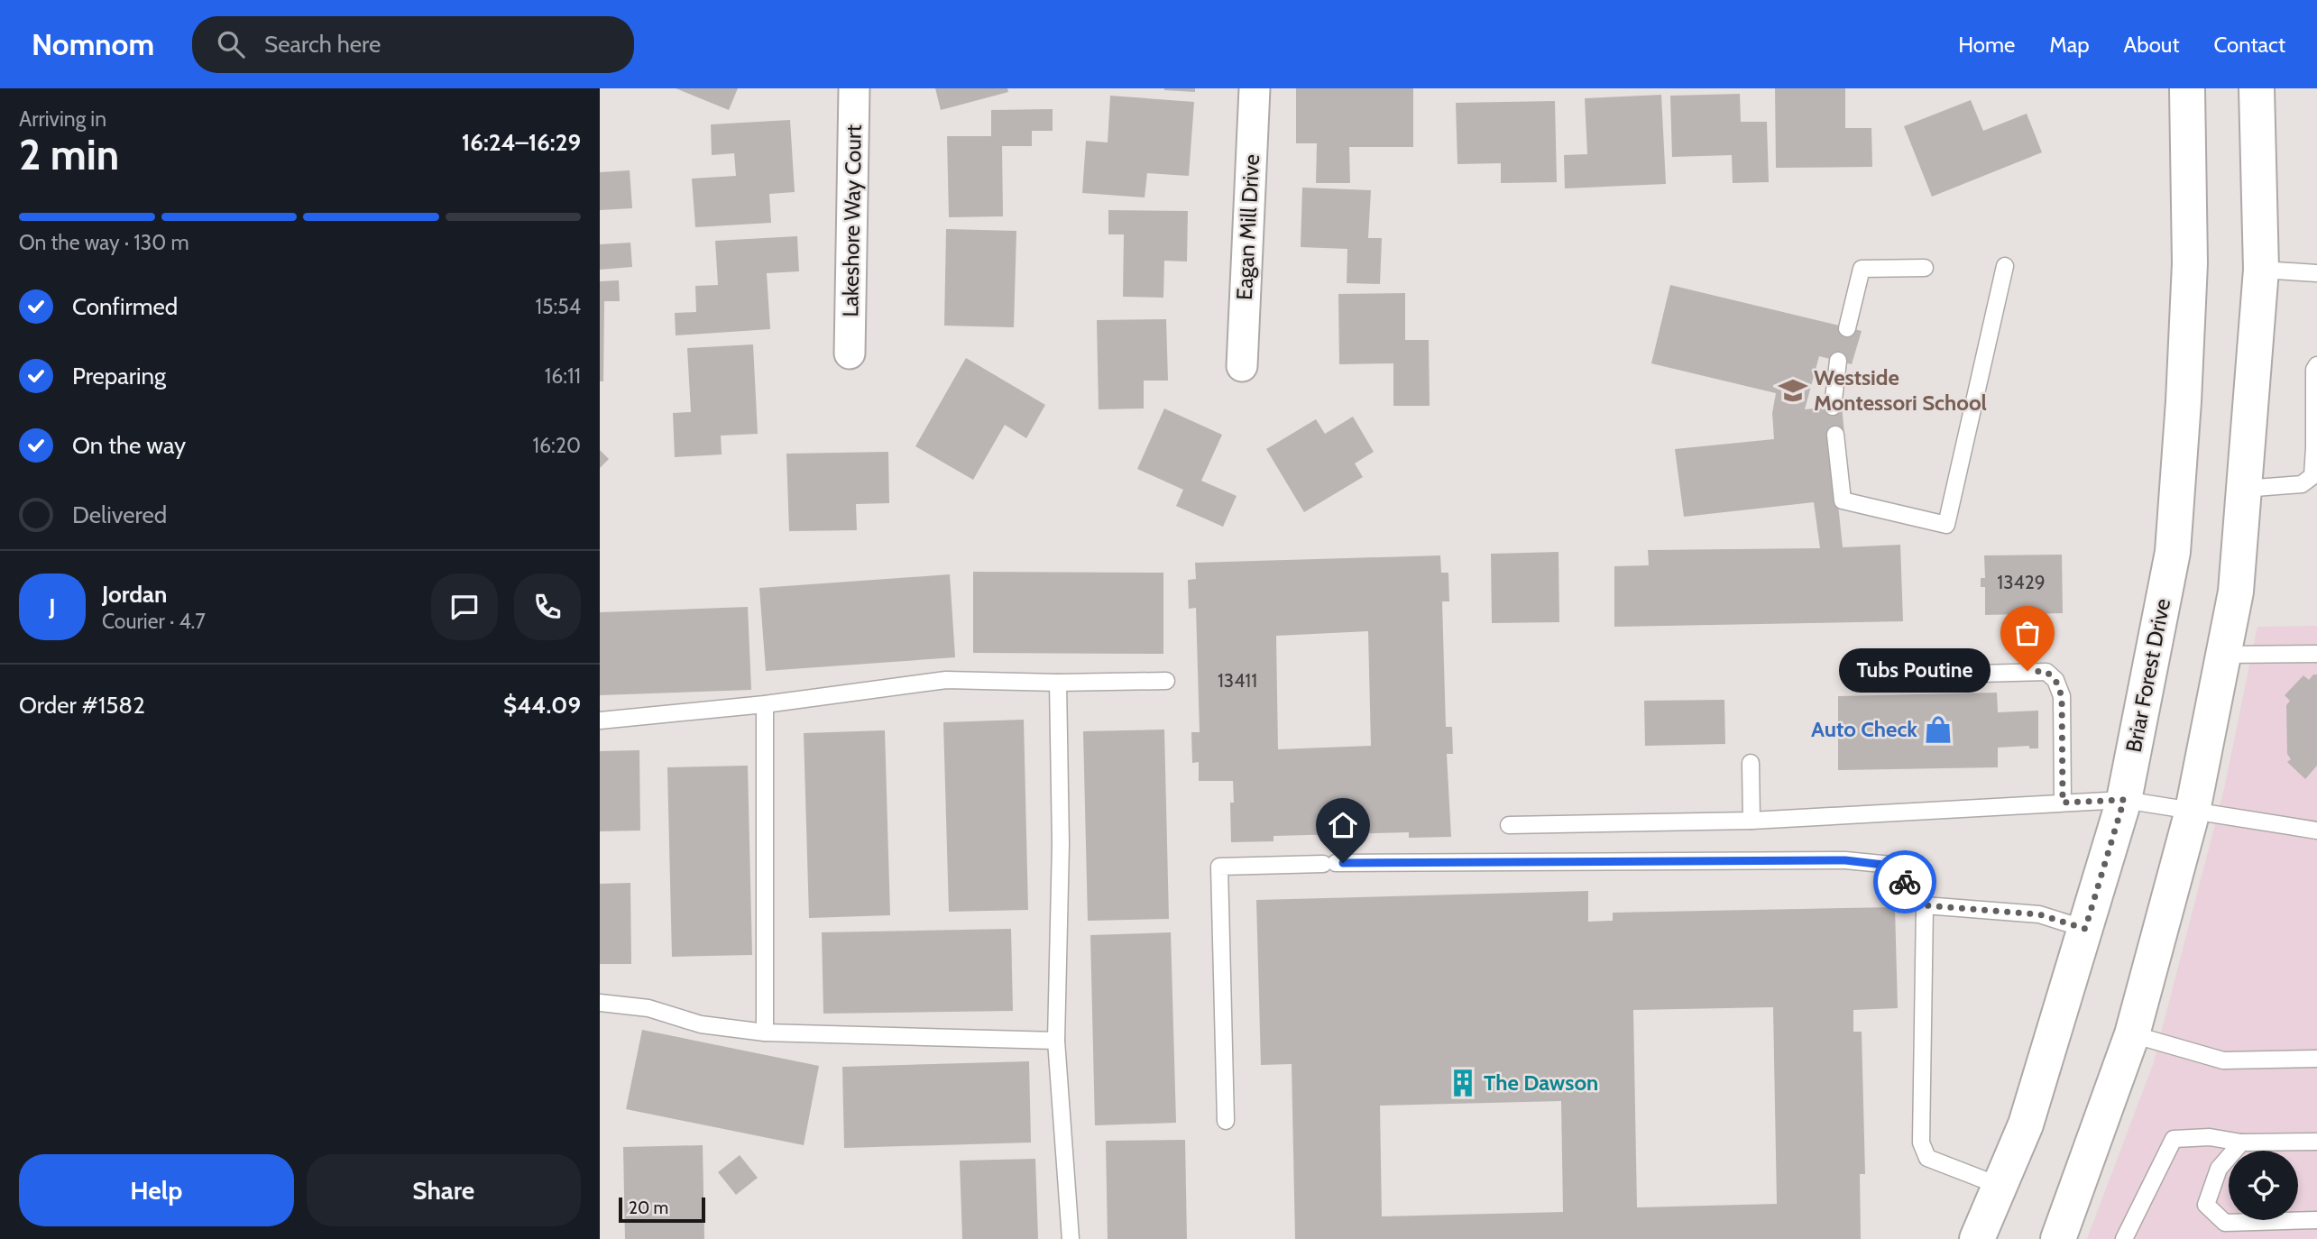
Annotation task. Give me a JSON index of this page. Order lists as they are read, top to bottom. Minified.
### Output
{"streets":{"main road":["Briar Forest Drive"],"street":["Lakeshore Way Court","Eagan Mill Drive"]},"places":{"school or university":["Westside Montessori School"],"other":["Tubs Poutine"],"shop":["Auto Check"],"building":["The Dawson"]},"house_numbers":["13429","13411"],"scale_bar":"20 m","page":{"header":"Nomnom","search":"Search here","nav":["Home","Map","About","Contact"],"heading":["2 min","Arriving in","16:24–16:29"],"panel":["Jordan","Courier · 4.7","Order #1582","$44.09"],"bar":"On the way · 130 m","list":[["Confirmed","15:54"],["Preparing","16:11"],["On the way","16:20"],"Delivered"],"round":"J","bubble":"Tubs Poutine","buttons":["Help","Share"],"scale":"20 m"}}
